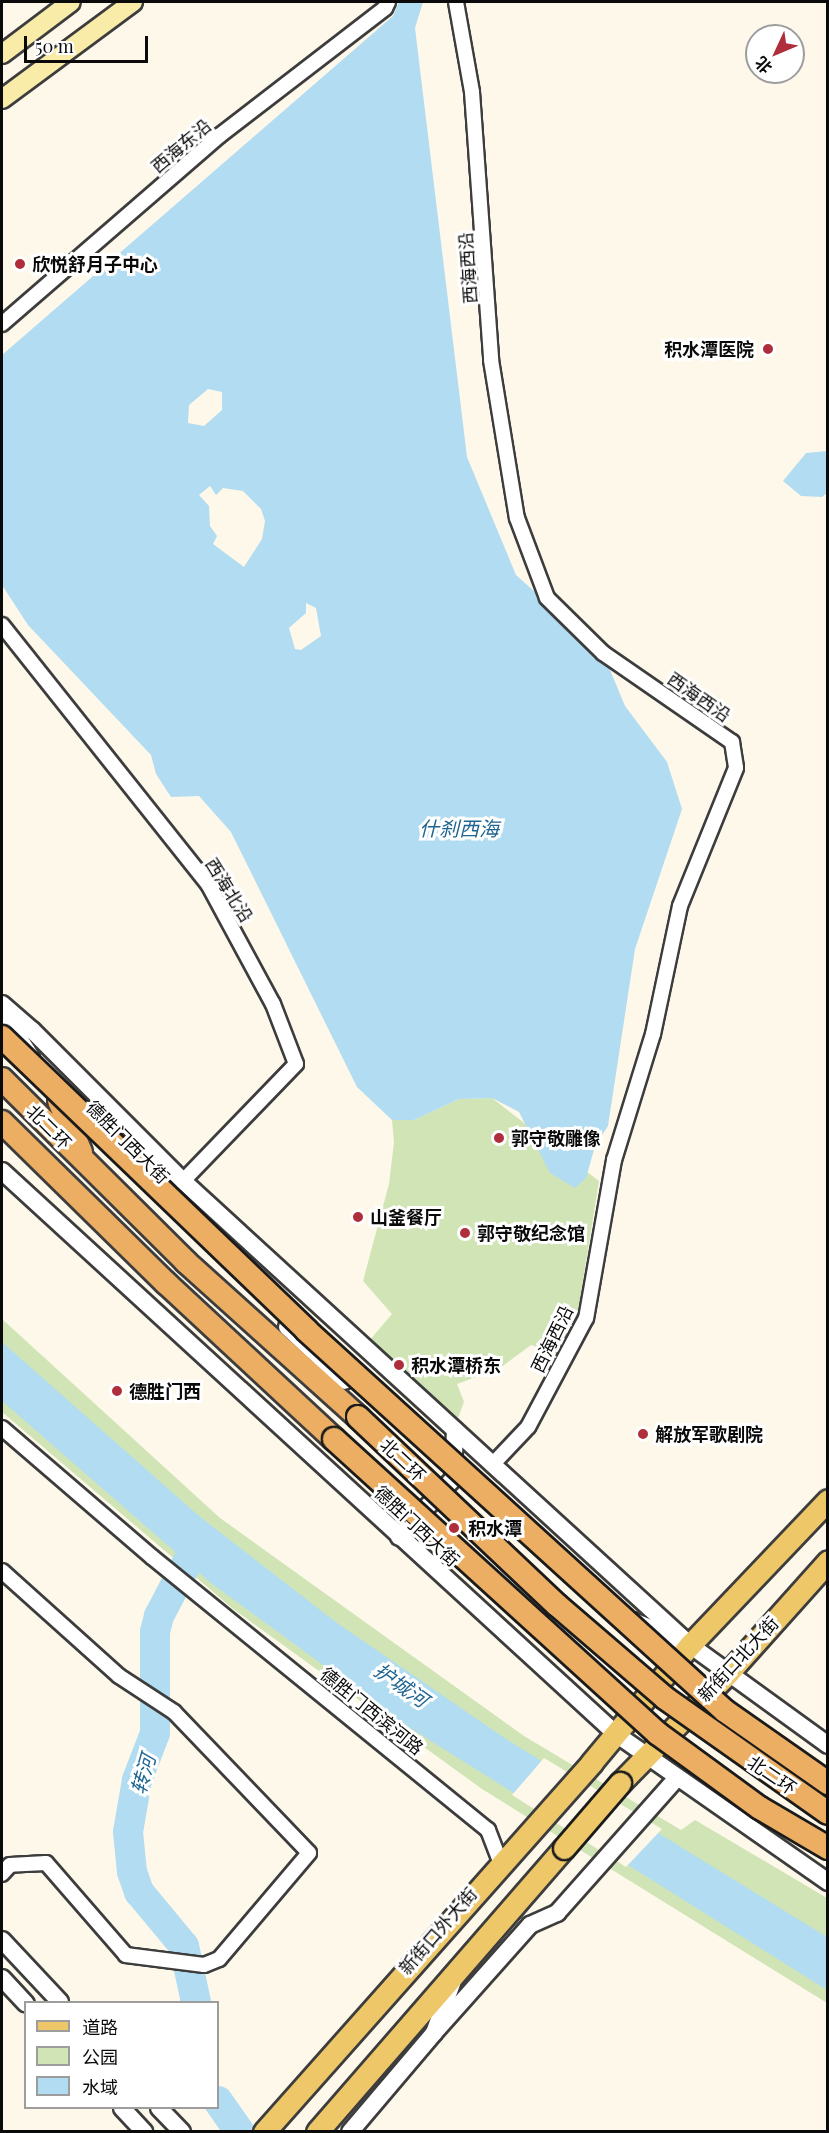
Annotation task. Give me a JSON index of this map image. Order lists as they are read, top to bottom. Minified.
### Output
{"streets":{"highway":["北二环"],"main road":["新街口北大街","新街口外大街"],"street":["西海东沿","西海西沿","西海北沿","德胜门西大街","德胜门西滨河路"]},"crossings":[["西海西沿","德胜门西大街"],["西海北沿","德胜门西大街"],["德胜门西大街","新街口北大街"],["德胜门西大街","新街口外大街"],["德胜门西滨河路","新街口外大街"]],"water":["什刹西海","护城河","转河"],"places":["欣悦舒月子中心","积水潭医院","郭守敬雕像","山釜餐厅","郭守敬纪念馆","积水潭桥东","德胜门西","解放军歌剧院","积水潭"],"legend":["道路","公园","水域"],"scale_bar":"50 m","north":"bottom left"}
